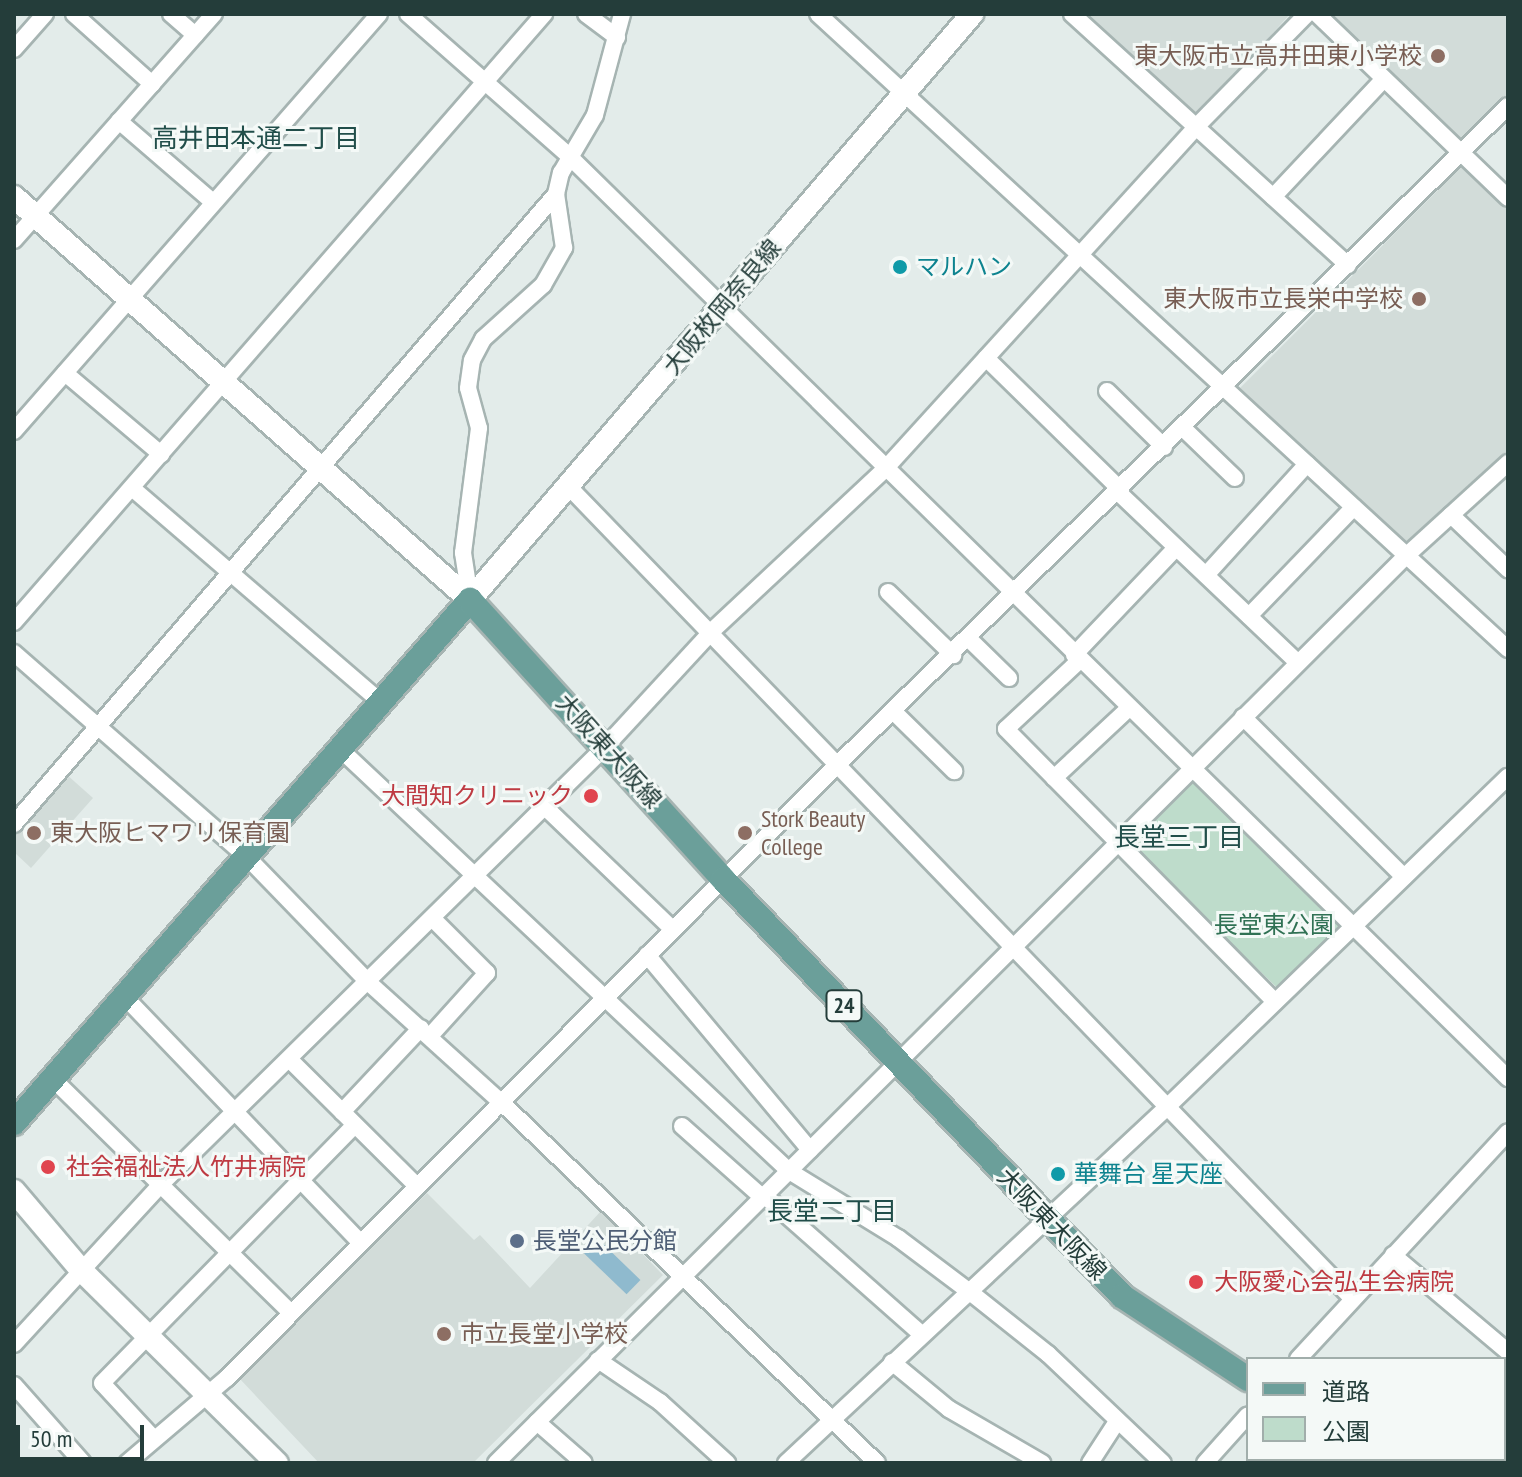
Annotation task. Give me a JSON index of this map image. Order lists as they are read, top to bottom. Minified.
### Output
{"streets":{"main road":["大阪東大阪線","24"],"street":["大阪枚岡奈良線"]},"crossings":[["大阪枚岡奈良線","大阪東大阪線"]],"districts":["高井田本通二丁目","長堂三丁目","長堂二丁目"],"parks":["長堂東公園"],"places":["東大阪市立高井田東小学校","マルハン","東大阪市立長栄中学校","大間知クリニック","東大阪ヒマワリ保育園","Stork Beauty College","社会福祉法人竹井病院","華舞台 星天座","長堂公民分館","大阪愛心会弘生会病院","市立長堂小学校"],"legend":["道路","公園"],"scale_bar":"50 m"}
